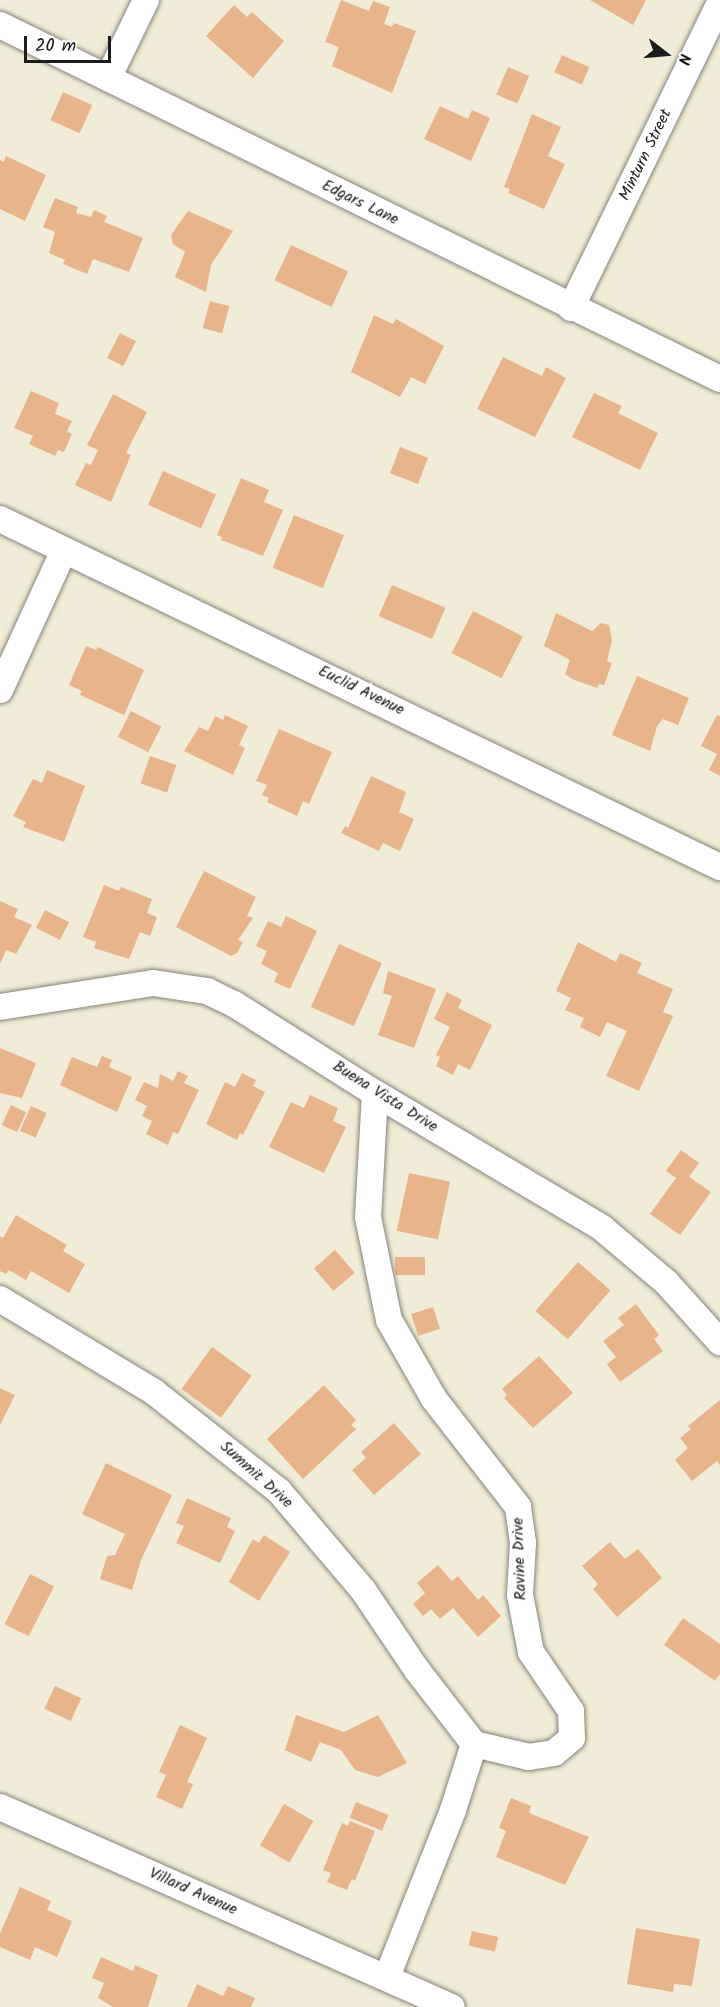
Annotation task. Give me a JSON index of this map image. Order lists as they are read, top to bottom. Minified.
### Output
{"streets":{"street":["Minturn Street","Edgars Lane","Euclid Avenue","Buena Vista Drive","Summit Drive","Ravine Drive","Villard Avenue"]},"crossings":[["Minturn Street","Edgars Lane"],["Buena Vista Drive","Ravine Drive"],["Summit Drive","Ravine Drive"]],"scale_bar":"20 m","north":"right"}
